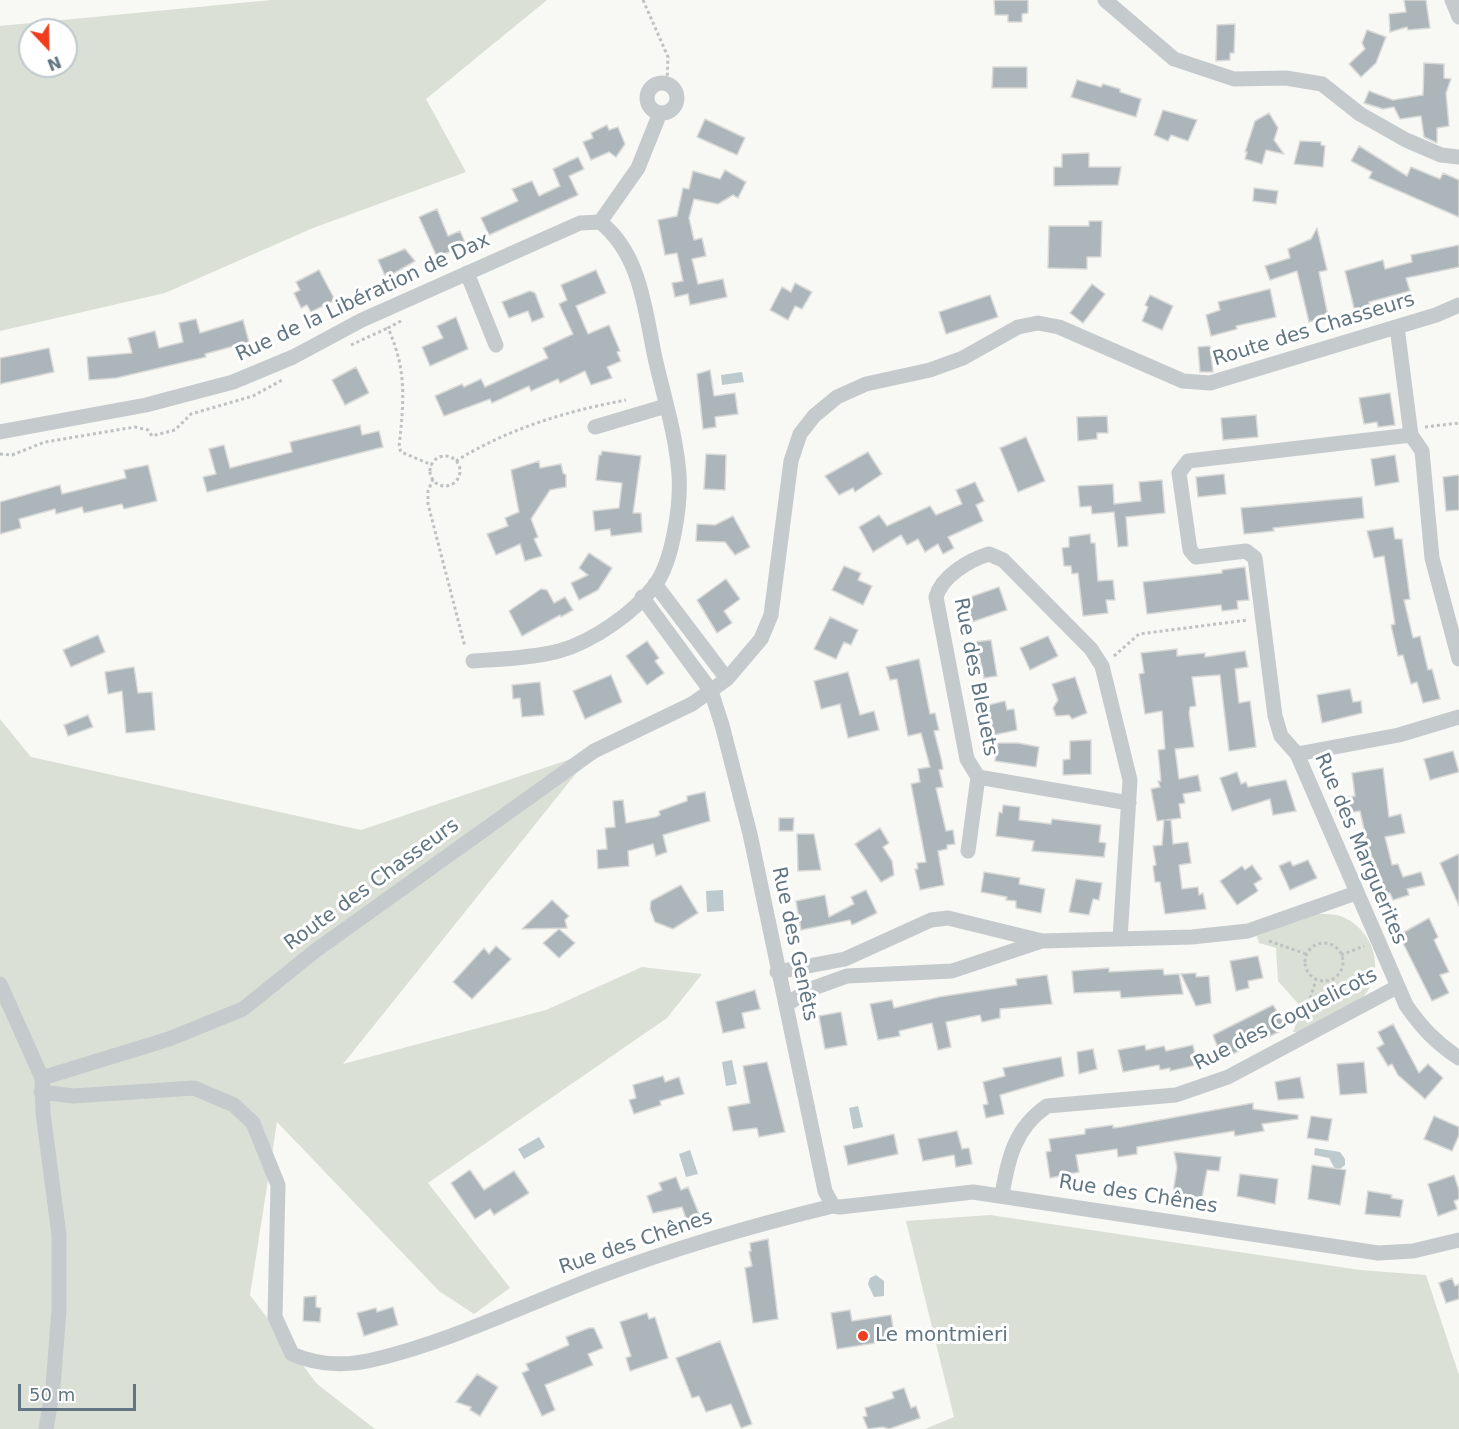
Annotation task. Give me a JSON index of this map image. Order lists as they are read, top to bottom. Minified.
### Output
{"streets":{"street":["Rue de la Libération de Dax","Route des Chasseurs","Rue des Bleuets","Rue des Marguerites","Rue des Genêts","Rue des Coquelicots","Rue des Chênes"]},"crossings":[["Route des Chasseurs","Rue des Genêts"],["Route des Chasseurs","Rue des Chênes"],["Rue des Marguerites","Rue des Coquelicots"],["Rue des Genêts","Rue des Chênes"],["Rue des Coquelicots","Rue des Chênes"]],"places":["Le montmieri"],"scale_bar":"50 m","north":"bottom"}
